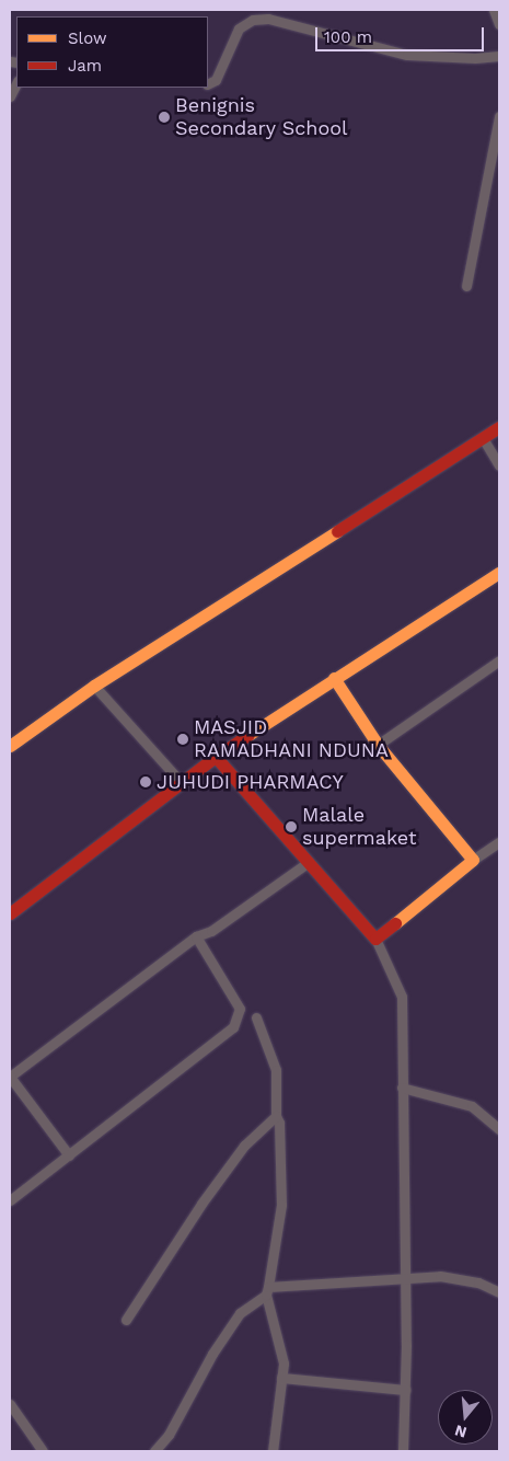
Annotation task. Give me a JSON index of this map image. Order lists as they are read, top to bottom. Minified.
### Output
{"places":["Benignis Secondary School","MASJID RAMADHANI NDUNA","JUHUDI PHARMACY","Malale supermaket"],"legend":["Slow","Jam"],"scale_bar":"100 m","north":"bottom"}
